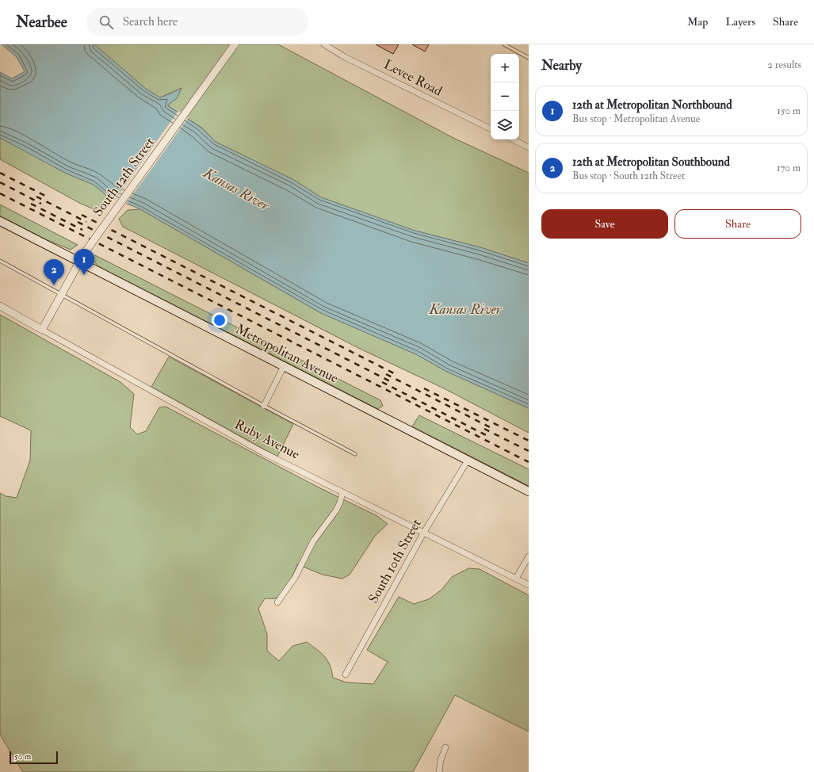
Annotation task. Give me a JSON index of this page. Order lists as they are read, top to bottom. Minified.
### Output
{"streets":{"main road":["Metropolitan Avenue"],"street":["Levee Road","South 12th Street","Ruby Avenue","South 10th Street"]},"crossings":[["South 12th Street","Metropolitan Avenue"],["South 12th Street","Ruby Avenue"],["Metropolitan Avenue","South 10th Street"],["Ruby Avenue","South 10th Street"]],"water":["Kansas River"],"scale_bar":"50 m","page":{"header":"Nearbee","search":"Search here","nav":["Map","Layers","Share"],"heading":["Nearby","2 results"],"map_buttons":["+","−"],"list":[{"mark":"1","name":"12th at Metropolitan Northbound","note":"Bus stop · Metropolitan Avenue","value":"150 m"},{"mark":"2","name":"12th at Metropolitan Southbound","note":"Bus stop · South 12th Street","value":"170 m"}],"buttons":["Save","Share"],"pins":["1","2"],"scale":"50 m"}}
